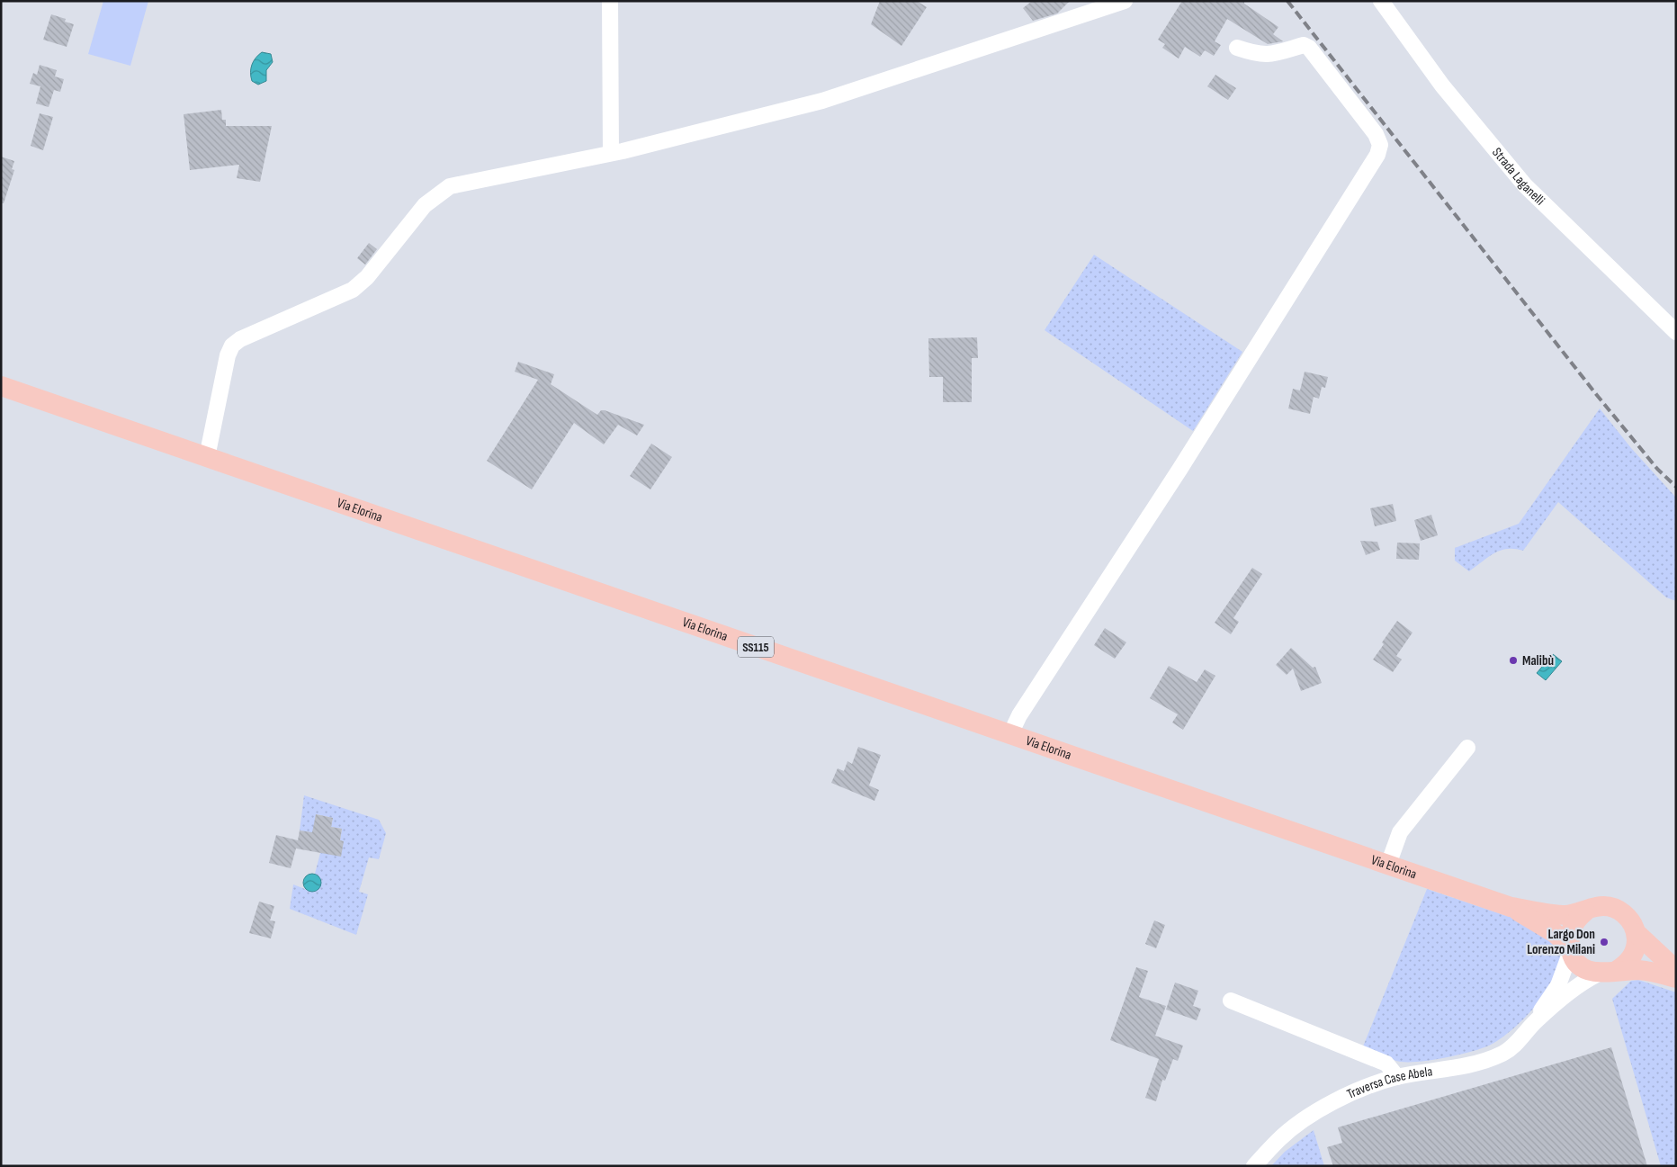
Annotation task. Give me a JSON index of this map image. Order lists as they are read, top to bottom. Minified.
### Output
{"streets":{"main road":["Via Elorina","SS115"],"street":["Strada Laganelli","Traversa Case Abela"]},"places":["Malibù","Largo Don Lorenzo Milani"]}
